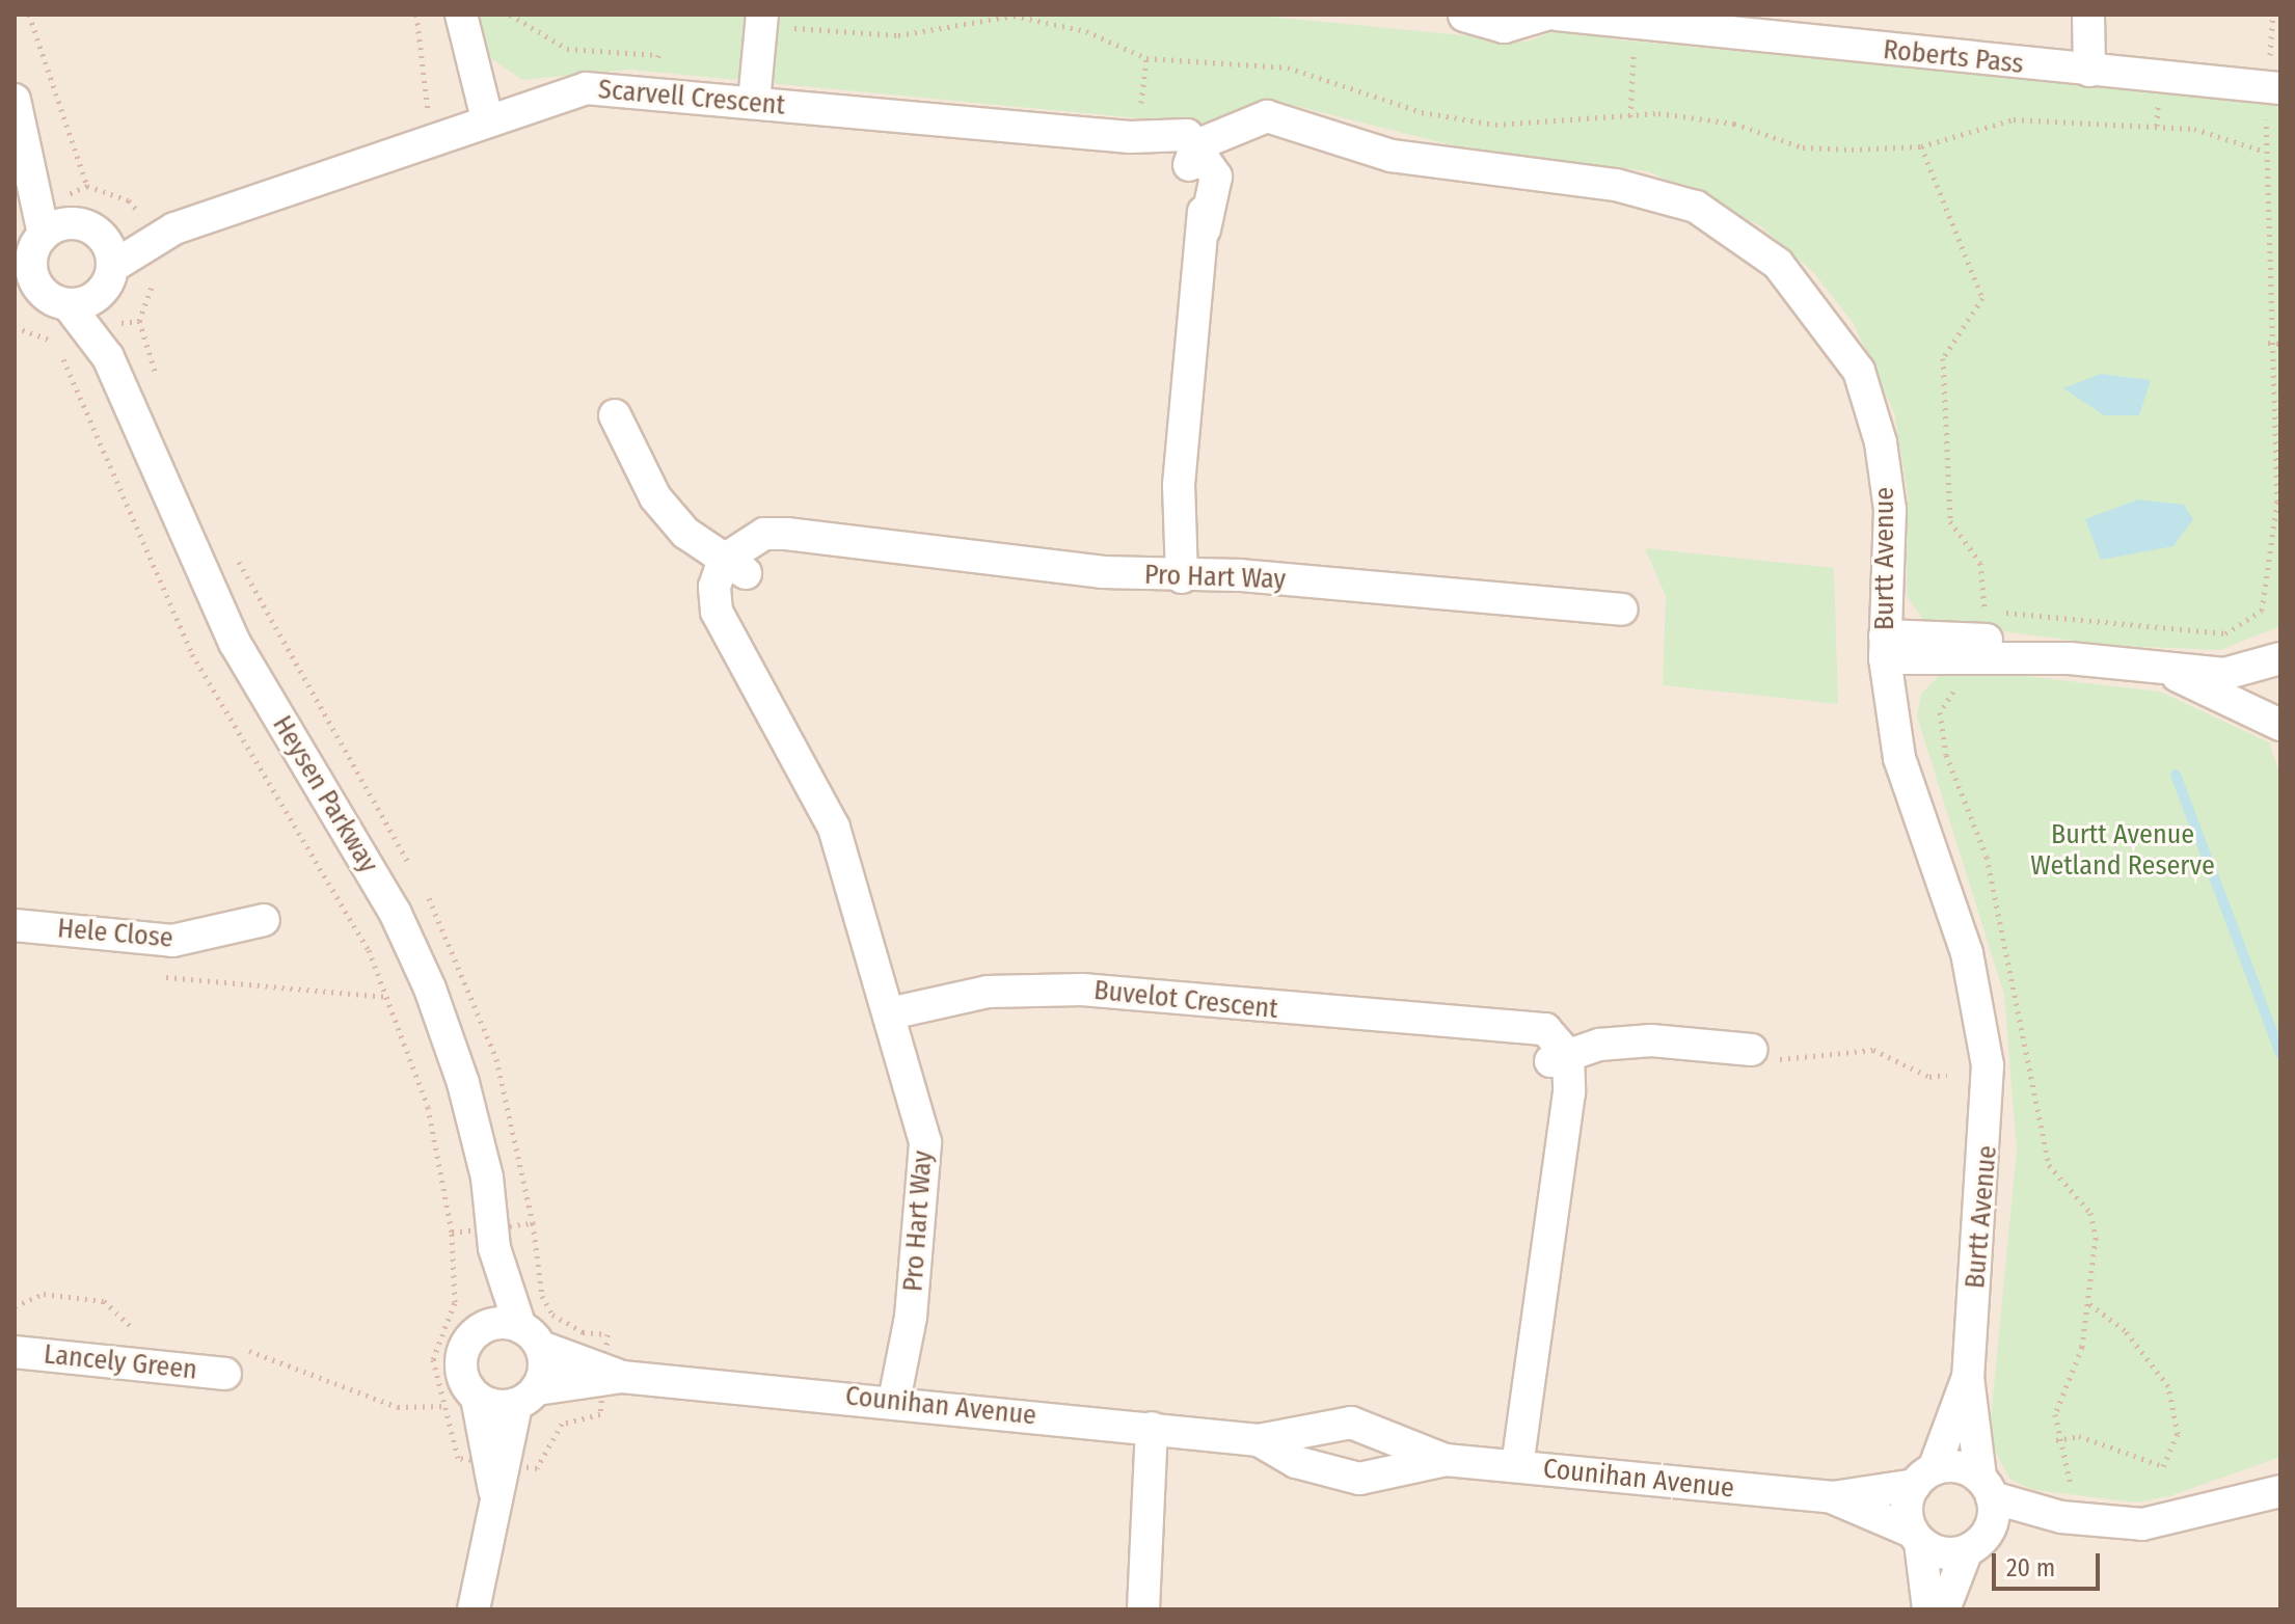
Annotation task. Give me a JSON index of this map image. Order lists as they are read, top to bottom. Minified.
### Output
{"streets":{"street":["Roberts Pass","Scarvell Crescent","Burtt Avenue","Pro Hart Way","Heysen Parkway","Hele Close","Buvelot Crescent","Lancely Green","Counihan Avenue"]},"crossings":[["Scarvell Crescent","Burtt Avenue"],["Scarvell Crescent","Heysen Parkway"],["Burtt Avenue","Counihan Avenue"],["Pro Hart Way","Buvelot Crescent"],["Pro Hart Way","Counihan Avenue"],["Heysen Parkway","Counihan Avenue"]],"parks":["Burtt Avenue Wetland Reserve"],"scale_bar":"20 m"}
